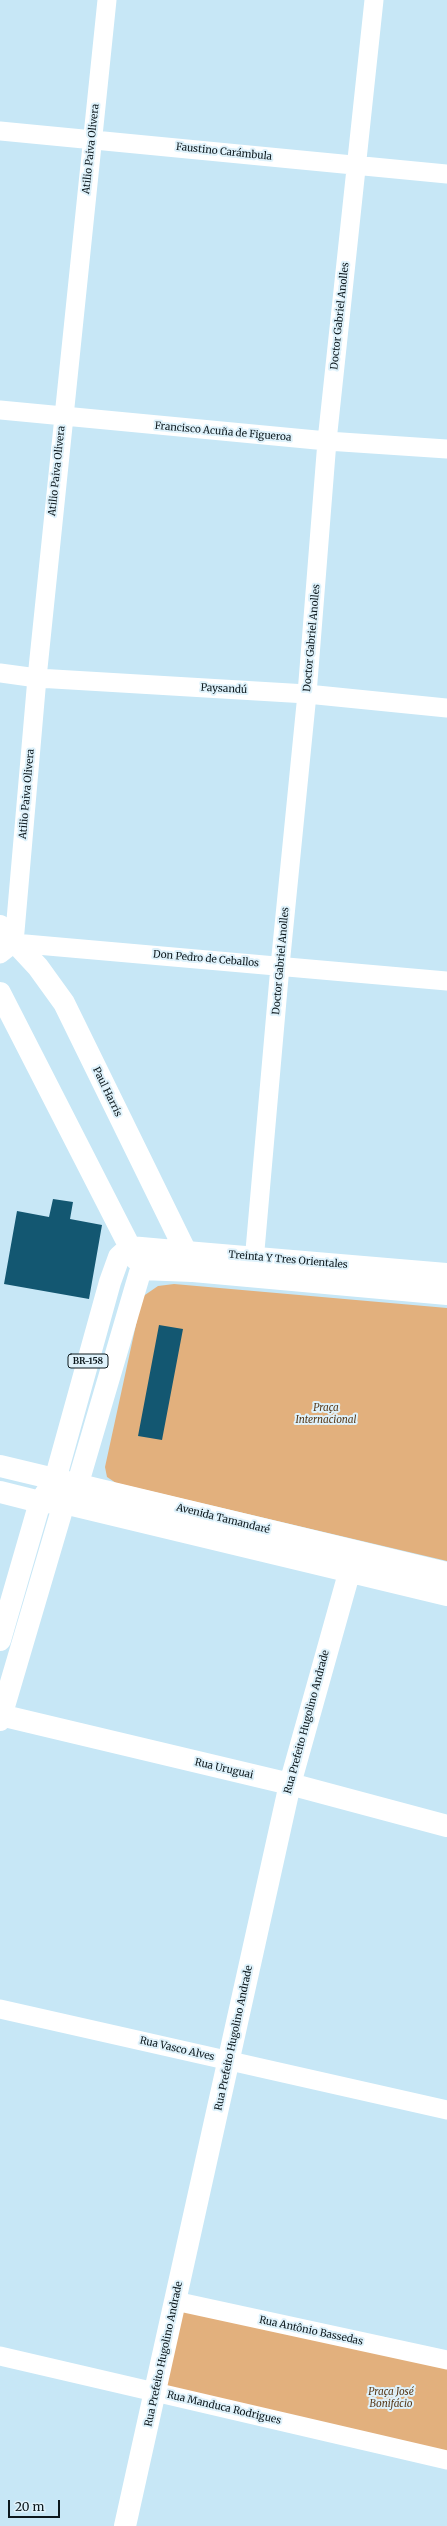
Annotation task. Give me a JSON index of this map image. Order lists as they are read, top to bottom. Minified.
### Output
{"streets":{"main road":["Paul Harris","Treinta Y Tres Orientales","BR-158","Avenida Tamandaré","Rua Prefeito Hugolino Andrade","Rua Uruguai"],"street":["Atilio Paiva Olivera","Faustino Carámbula","Doctor Gabriel Anolles","Francisco Acuña de Figueroa","Paysandú","Don Pedro de Ceballos","Rua Vasco Alves","Rua Antônio Bassedas","Rua Manduca Rodrigues"]},"crossings":[["Atilio Paiva Olivera","Faustino Carámbula"],["Atilio Paiva Olivera","Francisco Acuña de Figueroa"],["Atilio Paiva Olivera","Paysandú"],["Atilio Paiva Olivera","Don Pedro de Ceballos"],["Atilio Paiva Olivera","Paul Harris"],["Faustino Carámbula","Doctor Gabriel Anolles"],["Doctor Gabriel Anolles","Francisco Acuña de Figueroa"],["Doctor Gabriel Anolles","Paysandú"],["Doctor Gabriel Anolles","Don Pedro de Ceballos"],["Doctor Gabriel Anolles","Treinta Y Tres Orientales"],["Don Pedro de Ceballos","Paul Harris"],["Paul Harris","Treinta Y Tres Orientales"],["Treinta Y Tres Orientales","BR-158"],["BR-158","Avenida Tamandaré"],["BR-158","Rua Uruguai"],["Avenida Tamandaré","Rua Prefeito Hugolino Andrade"],["Rua Prefeito Hugolino Andrade","Rua Uruguai"],["Rua Prefeito Hugolino Andrade","Rua Vasco Alves"],["Rua Prefeito Hugolino Andrade","Rua Antônio Bassedas"],["Rua Prefeito Hugolino Andrade","Rua Manduca Rodrigues"]],"parks":["Praça Internacional","Praça José Bonifácio"],"scale_bar":"20 m"}
